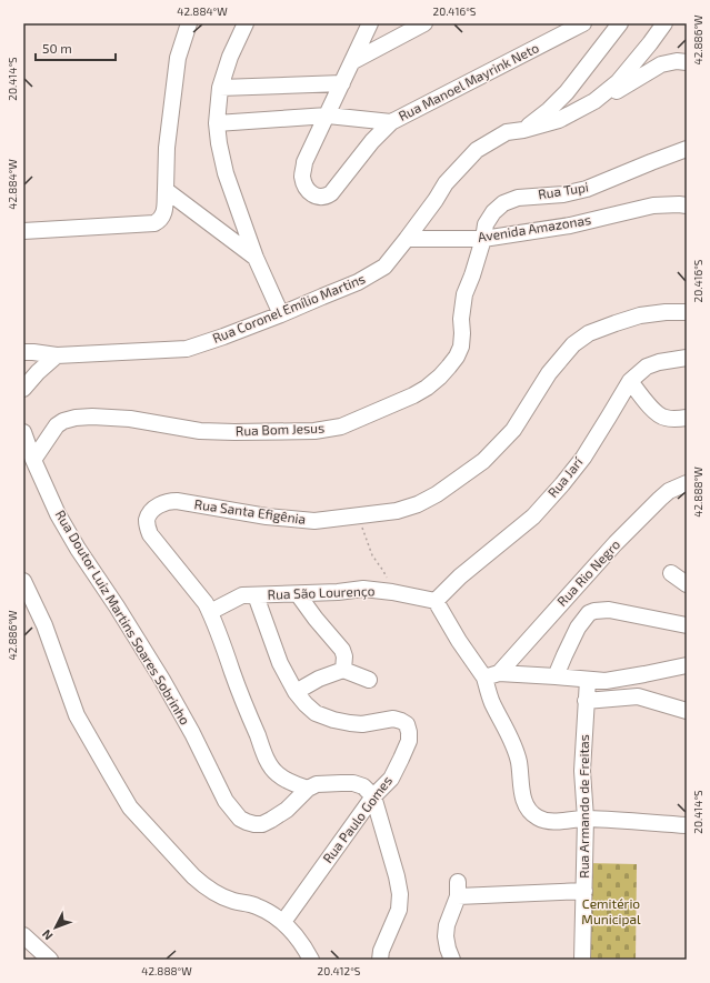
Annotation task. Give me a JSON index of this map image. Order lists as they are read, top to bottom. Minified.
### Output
{"streets":{"street":["Rua Manoel Mayrink Neto","Rua Tupi","Avenida Amazonas","Rua Coronel Emílio Martins","Rua Bom Jesus","Rua Jarí","Rua Santa Efigênia","Rua Rio Negro","Rua São Lourenço","Rua Doutor Luiz Martins Soares Sobrinho","Rua Armando de Freitas","Rua Paulo Gomes"]},"crossings":[["Rua Tupi","Avenida Amazonas"],["Rua Tupi","Rua Bom Jesus"],["Avenida Amazonas","Rua Coronel Emílio Martins"],["Avenida Amazonas","Rua Bom Jesus"],["Rua Bom Jesus","Rua Doutor Luiz Martins Soares Sobrinho"],["Rua Jarí","Rua São Lourenço"],["Rua Santa Efigênia","Rua São Lourenço"],["Rua Santa Efigênia","Rua Doutor Luiz Martins Soares Sobrinho"],["Rua São Lourenço","Rua Paulo Gomes"],["Rua Doutor Luiz Martins Soares Sobrinho","Rua Paulo Gomes"]],"parks":["Cemitério Municipal"],"scale_bar":"50 m","north":"bottom left","coordinates":["42.884°W","20.416°S","42.886°W","20.414°S","42.888°W","20.412°S"]}
